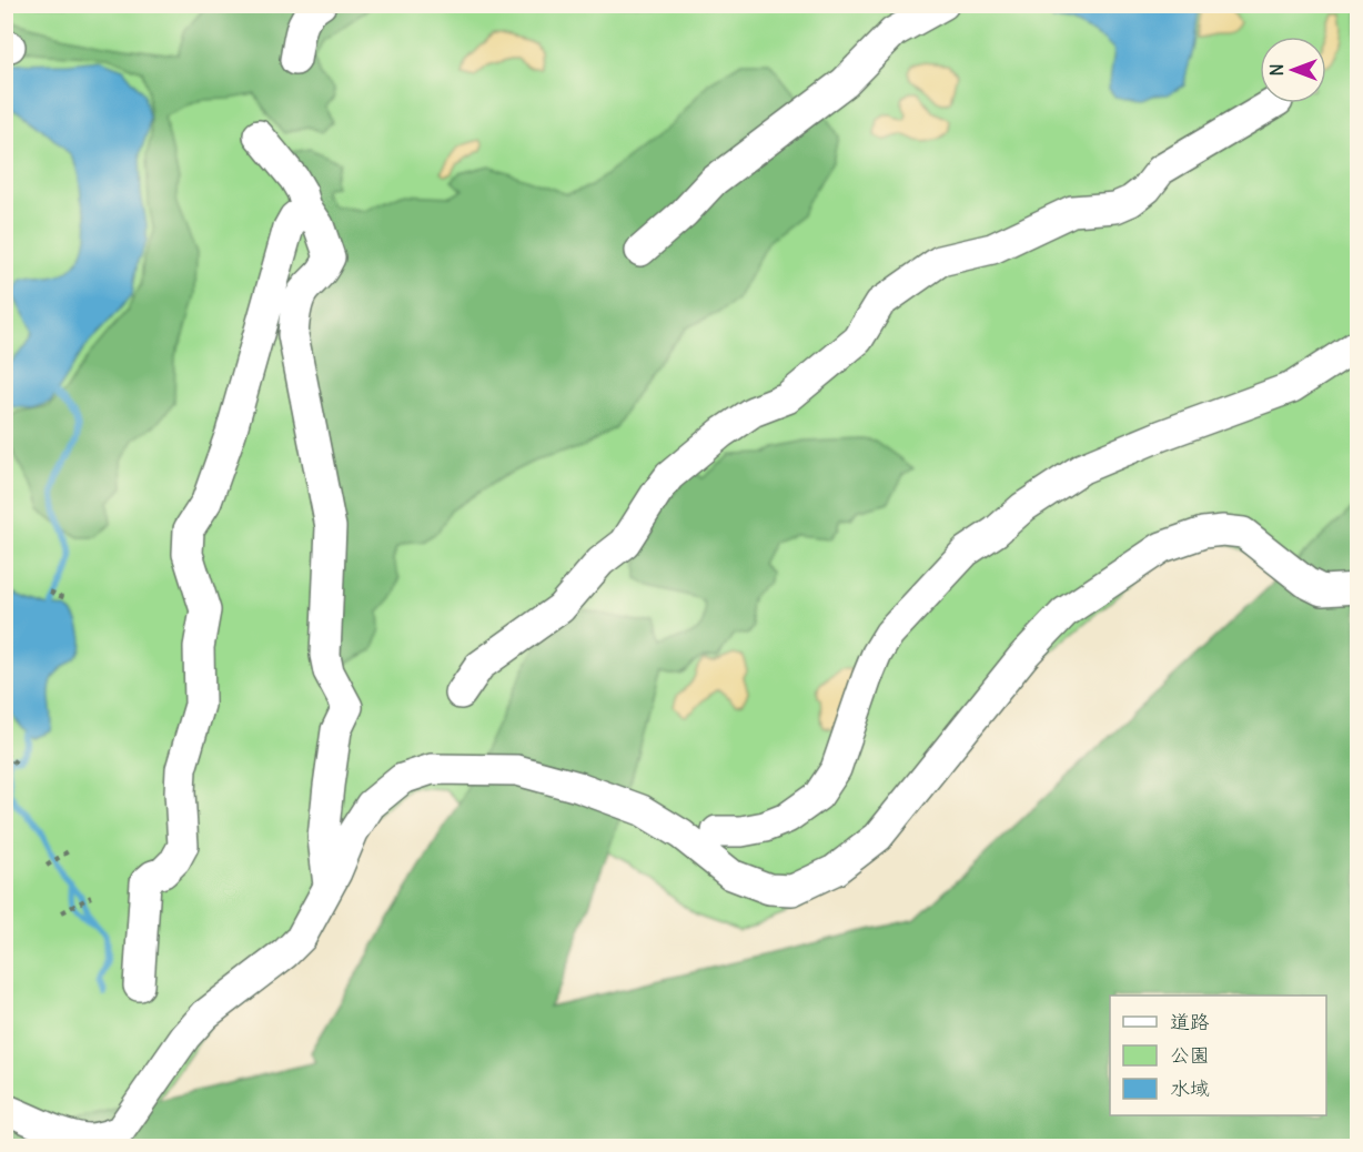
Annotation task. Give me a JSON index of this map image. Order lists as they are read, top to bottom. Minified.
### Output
{"legend":["道路","公園","水域"],"north":"left"}
